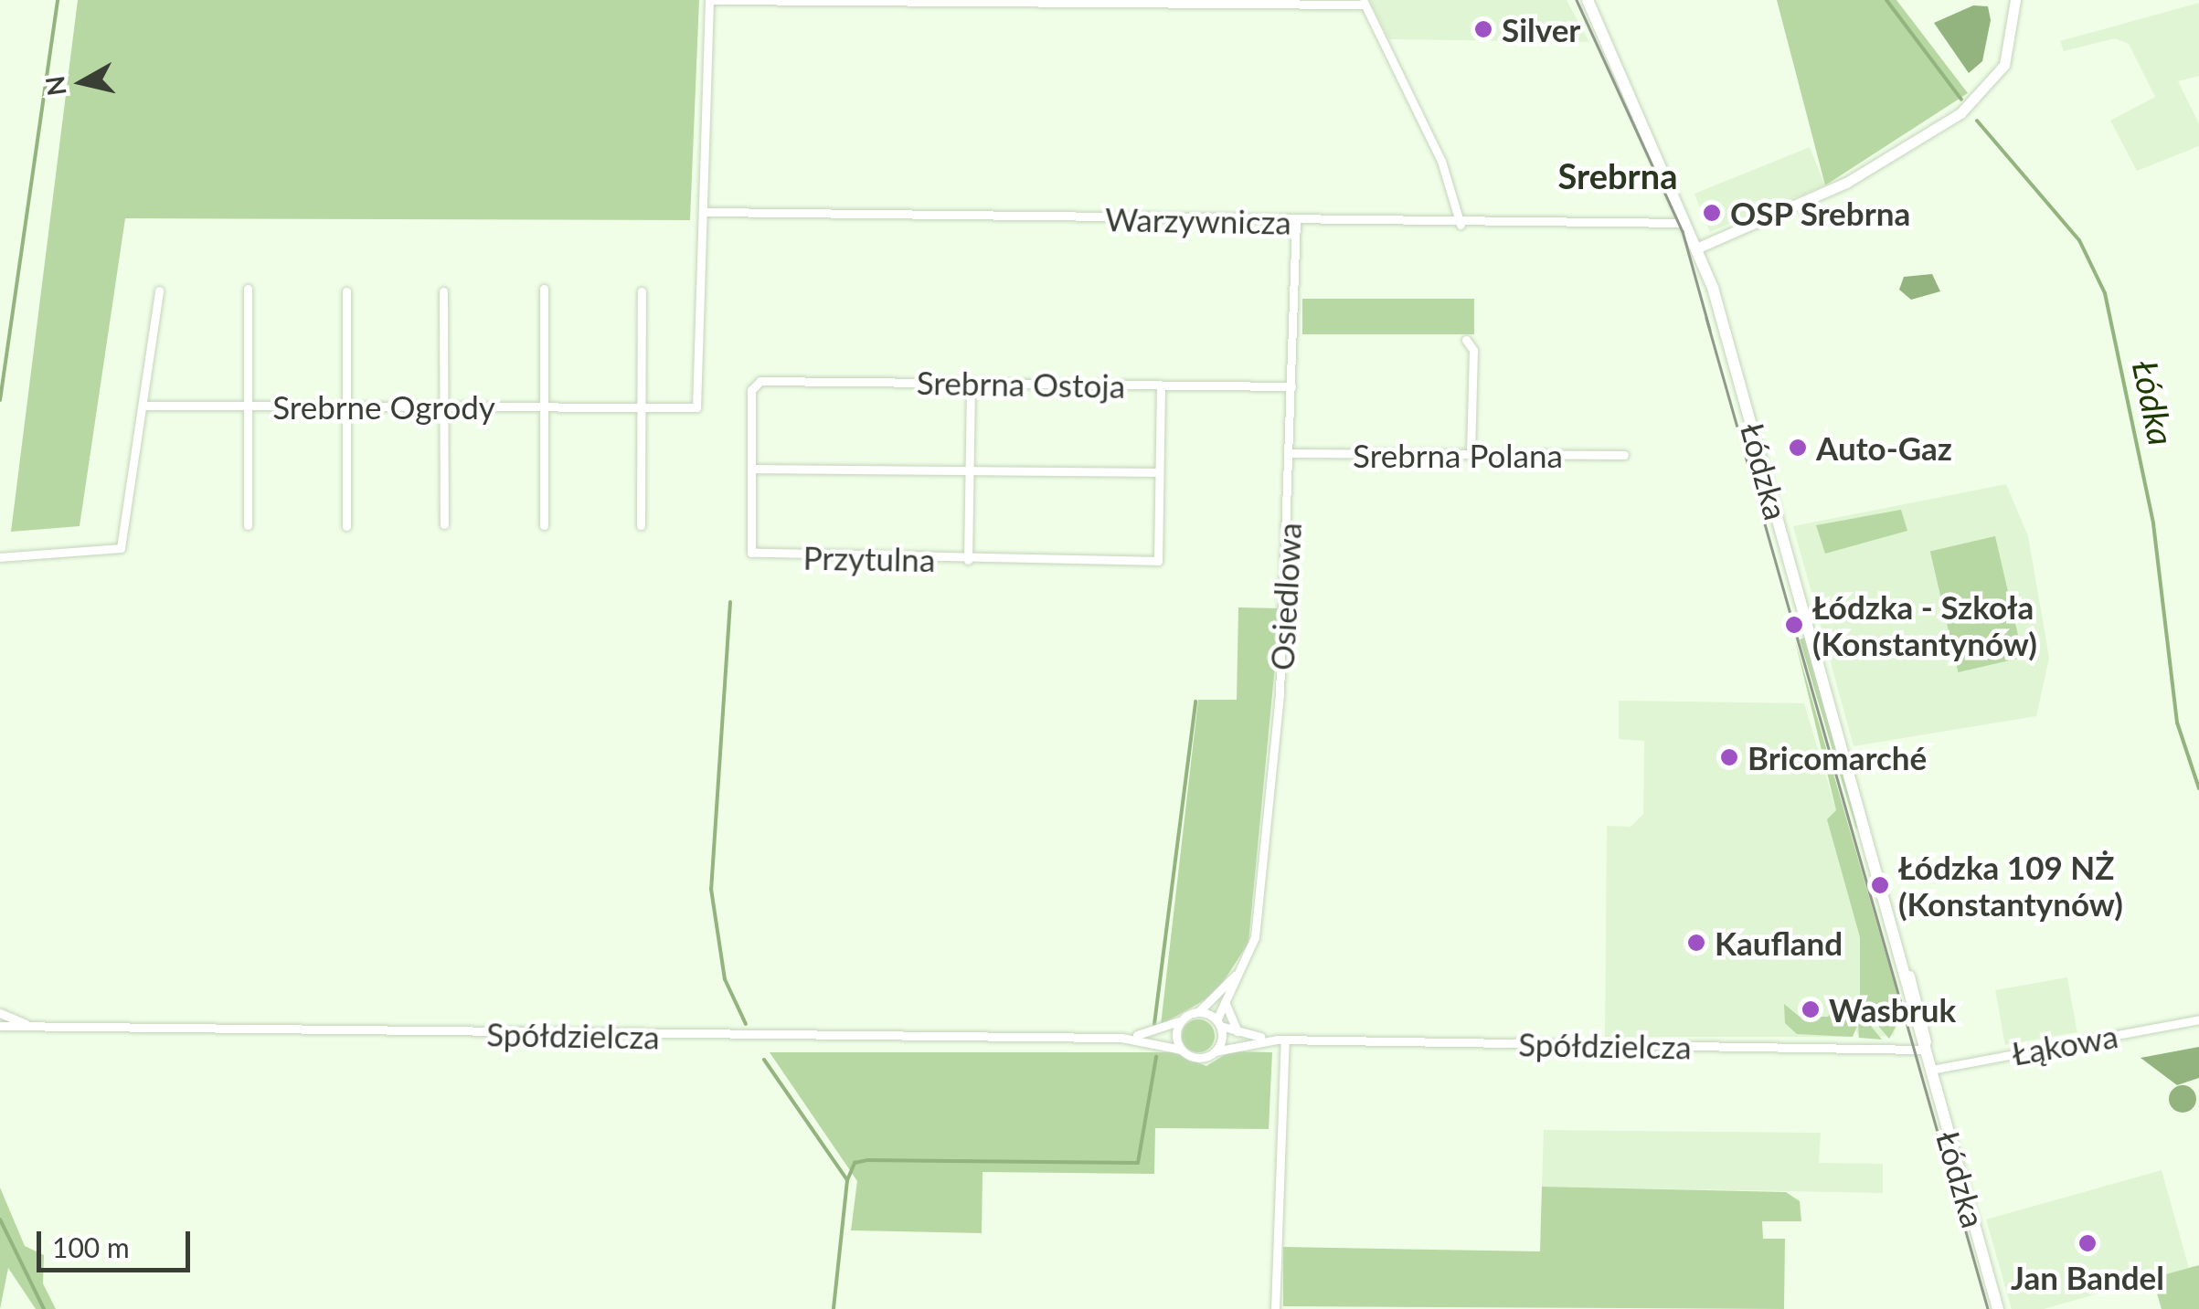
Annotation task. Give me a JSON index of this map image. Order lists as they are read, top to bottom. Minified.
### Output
{"streets":{"main road":["Łódzka"],"street":["Warzywnicza","Srebrna Ostoja","Srebrne Ogrody","Srebrna Polana","Przytulna","Osiedlowa","Spółdzielcza","Łąkowa"]},"crossings":[["Warzywnicza","Srebrne Ogrody"],["Warzywnicza","Łódzka"],["Warzywnicza","Osiedlowa"],["Srebrna Ostoja","Przytulna"],["Srebrna Ostoja","Osiedlowa"],["Srebrna Polana","Osiedlowa"],["Łódzka","Spółdzielcza"],["Łódzka","Łąkowa"]],"districts":["Srebrna"],"water":["Łódka"],"places":["Silver","OSP Srebrna","Auto-Gaz","Łódzka - Szkoła (Konstantynów)","Bricomarché","Łódzka 109 NŻ (Konstantynów)","Kaufland","Wasbruk","Jan Bandel"],"scale_bar":"100 m","north":"left"}
